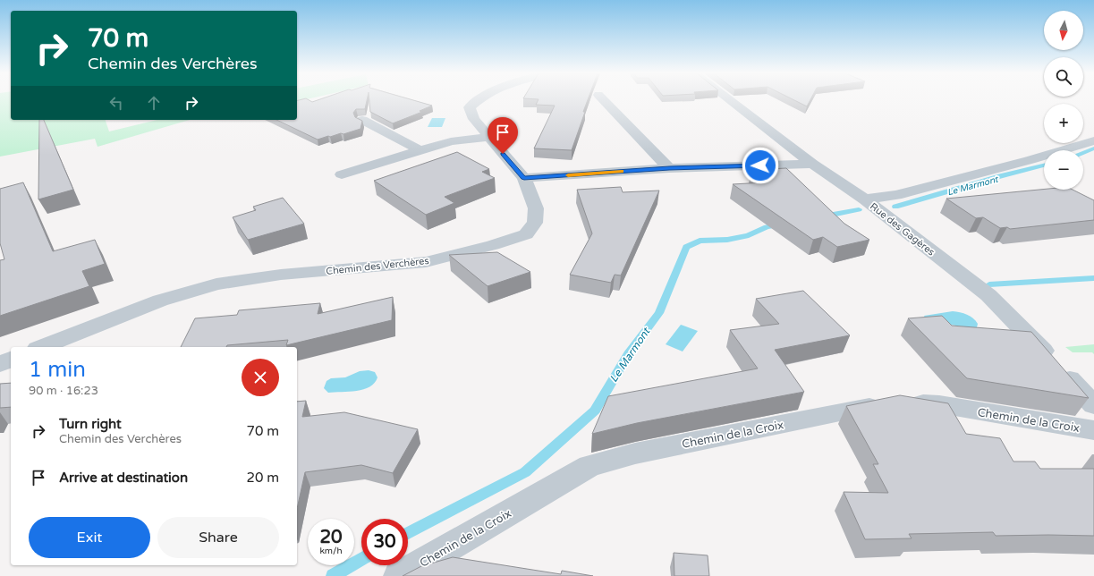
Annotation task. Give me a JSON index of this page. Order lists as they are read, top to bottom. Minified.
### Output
{"streets":{"street":["Rue des Gagères","Chemin des Verchères","Chemin de la Croix"]},"water":["Le Marmont"],"north":"bottom","page":{"map_buttons":["+","−"],"turn":["70 m","Chemin des Verchères"],"heading":["1 min","90 m · 16:23"],"list":[{"name":"Turn right","note":"Chemin des Verchères","value":"70 m"},{"name":"Arrive at destination","value":"20 m"}],"buttons":["Exit","Share"],"speed":"20 km/h","limit":"30"}}
